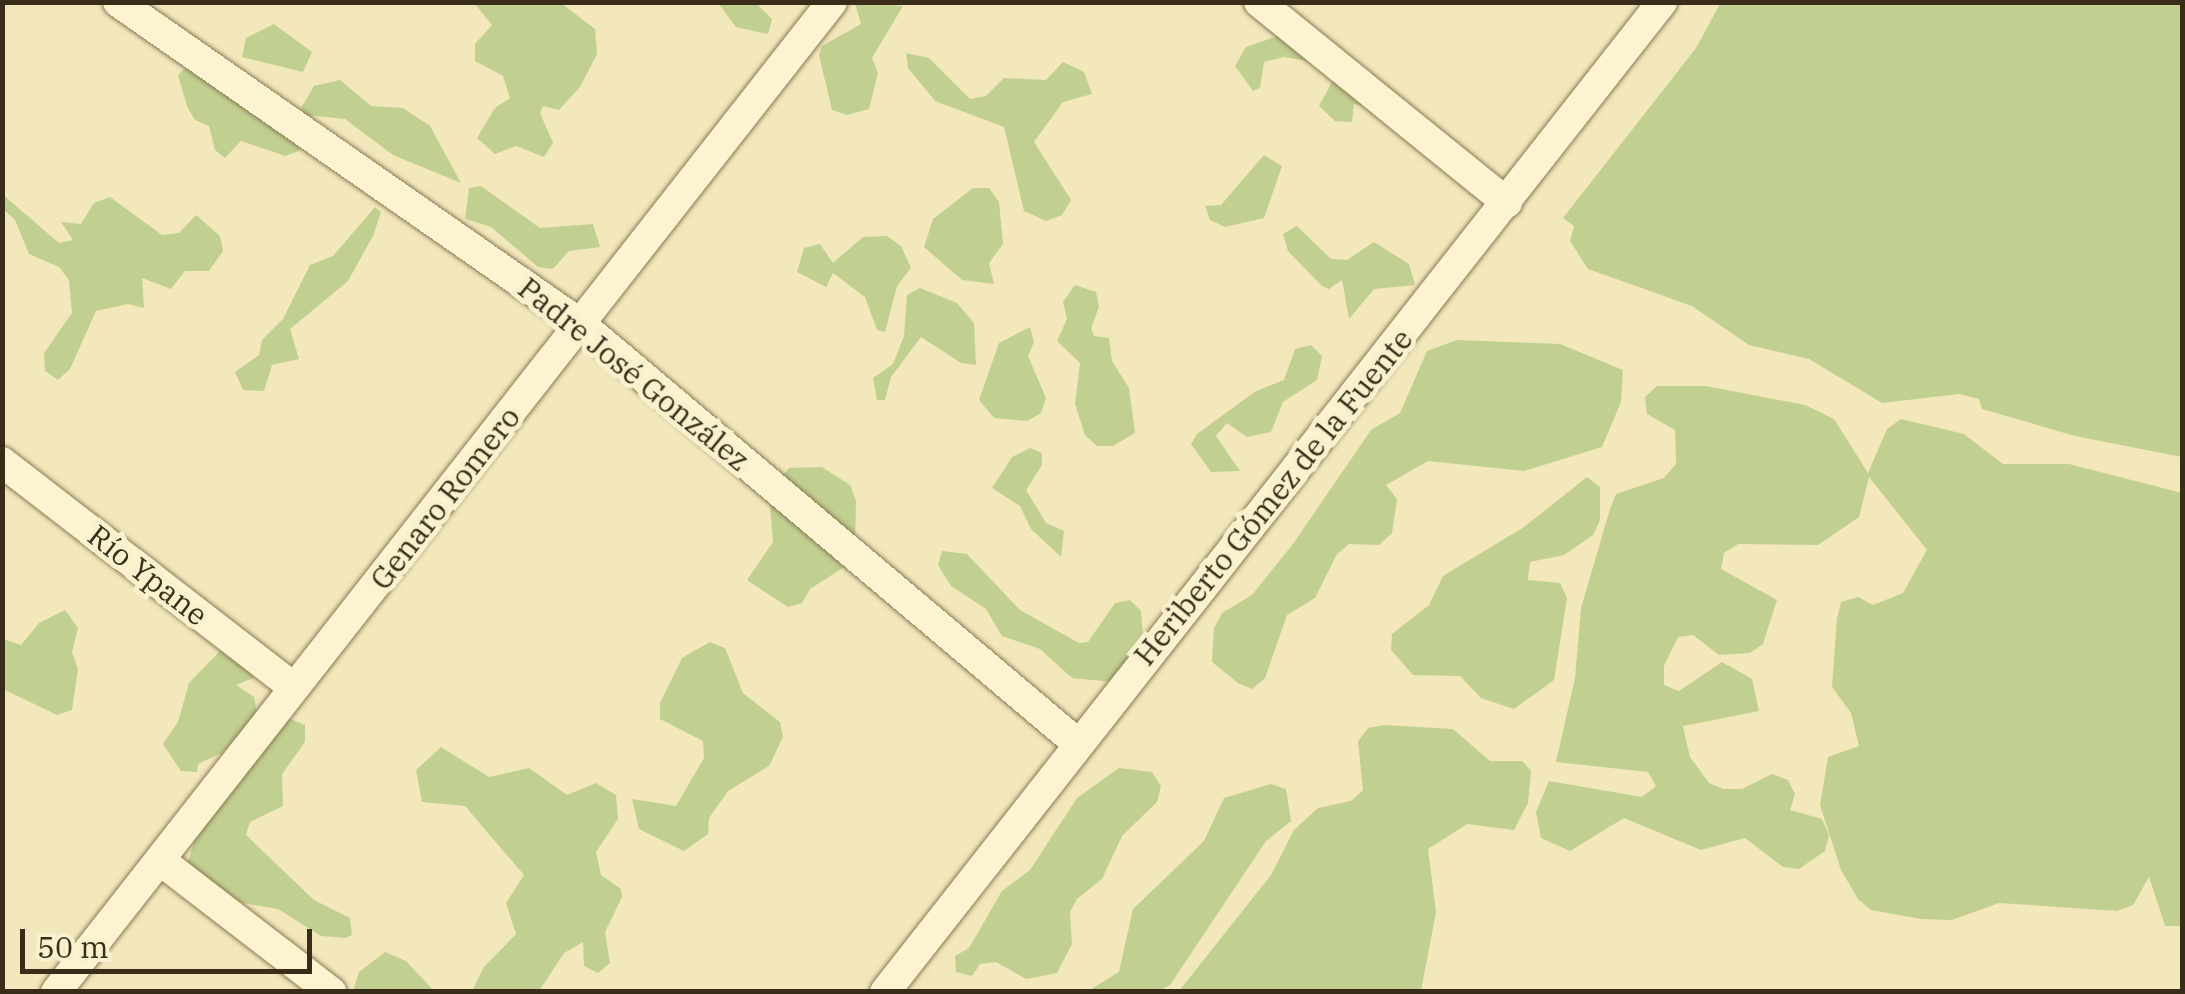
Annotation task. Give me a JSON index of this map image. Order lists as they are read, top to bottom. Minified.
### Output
{"streets":{"street":["Padre José González","Heriberto Gómez de la Fuente","Genaro Romero","Río Ypane"]},"crossings":[["Padre José González","Heriberto Gómez de la Fuente"],["Padre José González","Genaro Romero"],["Genaro Romero","Río Ypane"]],"scale_bar":"50 m"}
